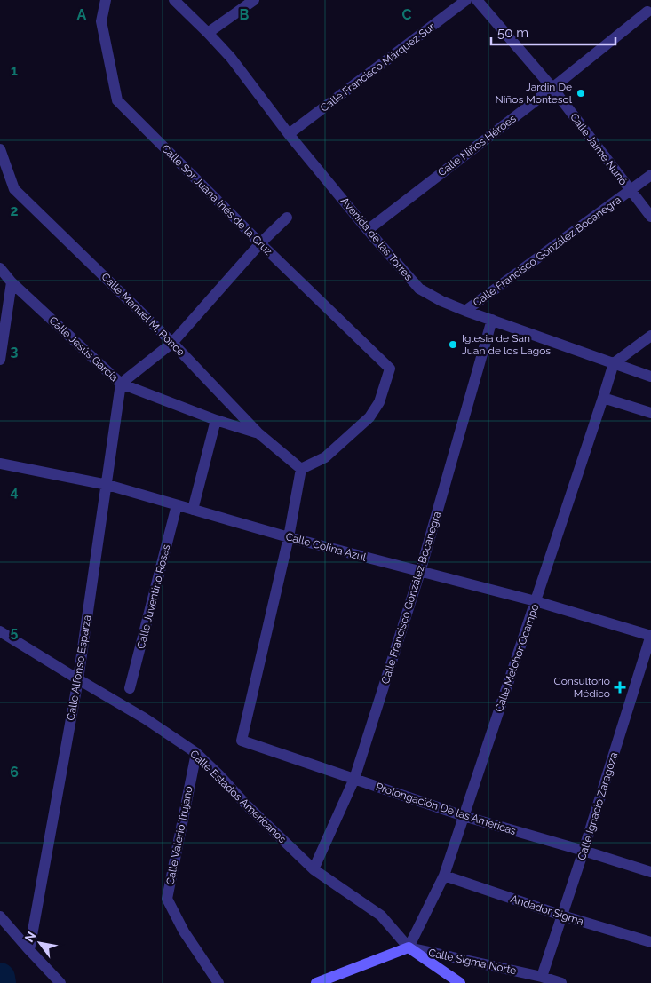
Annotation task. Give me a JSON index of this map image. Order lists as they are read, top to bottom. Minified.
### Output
{"streets":{"main road":["Calle Estados Americanos"],"street":["Calle Francisco Márquez Sur","Calle Niños Héroes","Calle Jaime Nunó","Calle Sor Juana Inés de la Cruz","Avenida de las Torres","Calle Francisco González Bocanegra","Calle Manuel M. Ponce","Calle Jesús García","Calle Colina Azul","Calle Juventino Rosas","Calle Melchor Ocampo","Calle Alfonso Esparza","Calle Ignacio Zaragoza","Prolongación De las Américas","Calle Valerio Trujano","Andador Sigma","Calle Sigma Norte"]},"crossings":[["Calle Francisco Márquez Sur","Avenida de las Torres"],["Calle Niños Héroes","Calle Jaime Nunó"],["Calle Niños Héroes","Avenida de las Torres"],["Calle Jaime Nunó","Calle Francisco González Bocanegra"],["Calle Sor Juana Inés de la Cruz","Calle Manuel M. Ponce"],["Avenida de las Torres","Calle Francisco González Bocanegra"],["Avenida de las Torres","Calle Melchor Ocampo"],["Calle Francisco González Bocanegra","Calle Colina Azul"],["Calle Francisco González Bocanegra","Calle Estados Americanos"],["Calle Francisco González Bocanegra","Prolongación De las Américas"],["Calle Manuel M. Ponce","Calle Jesús García"],["Calle Jesús García","Calle Alfonso Esparza"],["Calle Colina Azul","Calle Juventino Rosas"],["Calle Colina Azul","Calle Melchor Ocampo"],["Calle Colina Azul","Calle Alfonso Esparza"],["Calle Colina Azul","Calle Ignacio Zaragoza"],["Calle Colina Azul","Prolongación De las Américas"],["Calle Melchor Ocampo","Calle Estados Americanos"],["Calle Melchor Ocampo","Prolongación De las Américas"],["Calle Melchor Ocampo","Andador Sigma"],["Calle Melchor Ocampo","Calle Sigma Norte"],["Calle Alfonso Esparza","Calle Estados Americanos"],["Calle Estados Americanos","Calle Valerio Trujano"],["Calle Estados Americanos","Calle Sigma Norte"],["Calle Ignacio Zaragoza","Prolongación De las Américas"],["Calle Ignacio Zaragoza","Andador Sigma"],["Calle Ignacio Zaragoza","Calle Sigma Norte"]],"places":{"other":["Jardin De Niños Montesol","Iglesia de San Juan de los Lagos"],"health":["Consultorio Médico"]},"scale_bar":"50 m","north":"top left","grid":{"columns":["A","B","C"],"rows":["1","2","3","4","5","6"]}}
